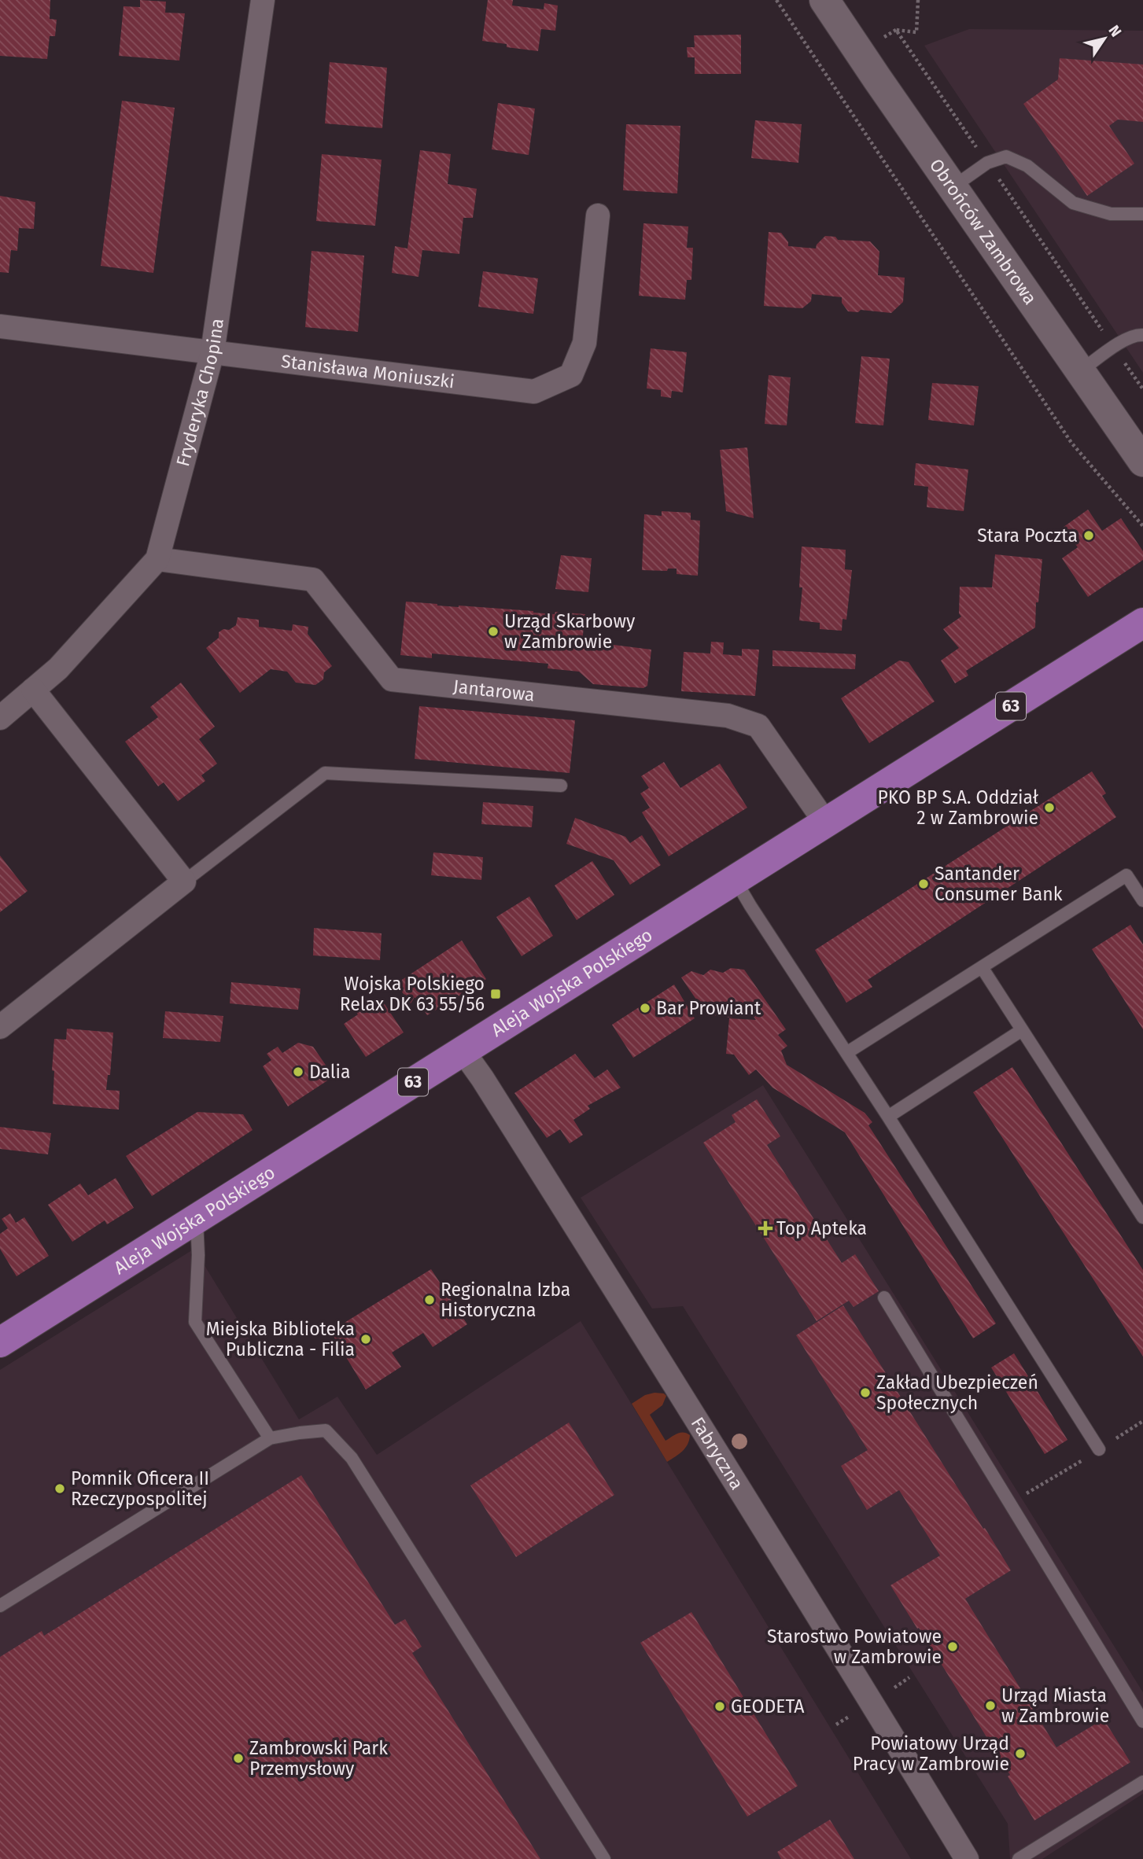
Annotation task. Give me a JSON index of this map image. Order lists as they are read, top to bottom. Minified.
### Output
{"streets":{"main road":["63","Aleja Wojska Polskiego"],"street":["Obrońców Zambrowa","Stanisława Moniuszki","Fryderyka Chopina","Jantarowa","Fabryczna"]},"crossings":[["Stanisława Moniuszki","Fryderyka Chopina"],["Fryderyka Chopina","Jantarowa"],["Jantarowa","Aleja Wojska Polskiego"],["Aleja Wojska Polskiego","Fabryczna"]],"places":{"other":["Stara Poczta","Urząd Skarbowy w Zambrowie","PKO BP S.A. Oddział 2 w Zambrowie","Santander Consumer Bank","Bar Prowiant","Dalia","Regionalna Izba Historyczna","Miejska Biblioteka Publiczna - Filia","Zakład Ubezpieczeń Społecznych","Pomnik Oficera II Rzeczypospolitej","Starostwo Powiatowe w Zambrowie","Urząd Miasta w Zambrowie","GEODETA","Powiatowy Urząd Pracy w Zambrowie","Zambrowski Park Przemysłowy"],"transit":["Wojska Polskiego Relax DK 63 55/56"],"health":["Top Apteka"]},"north":"top right"}
